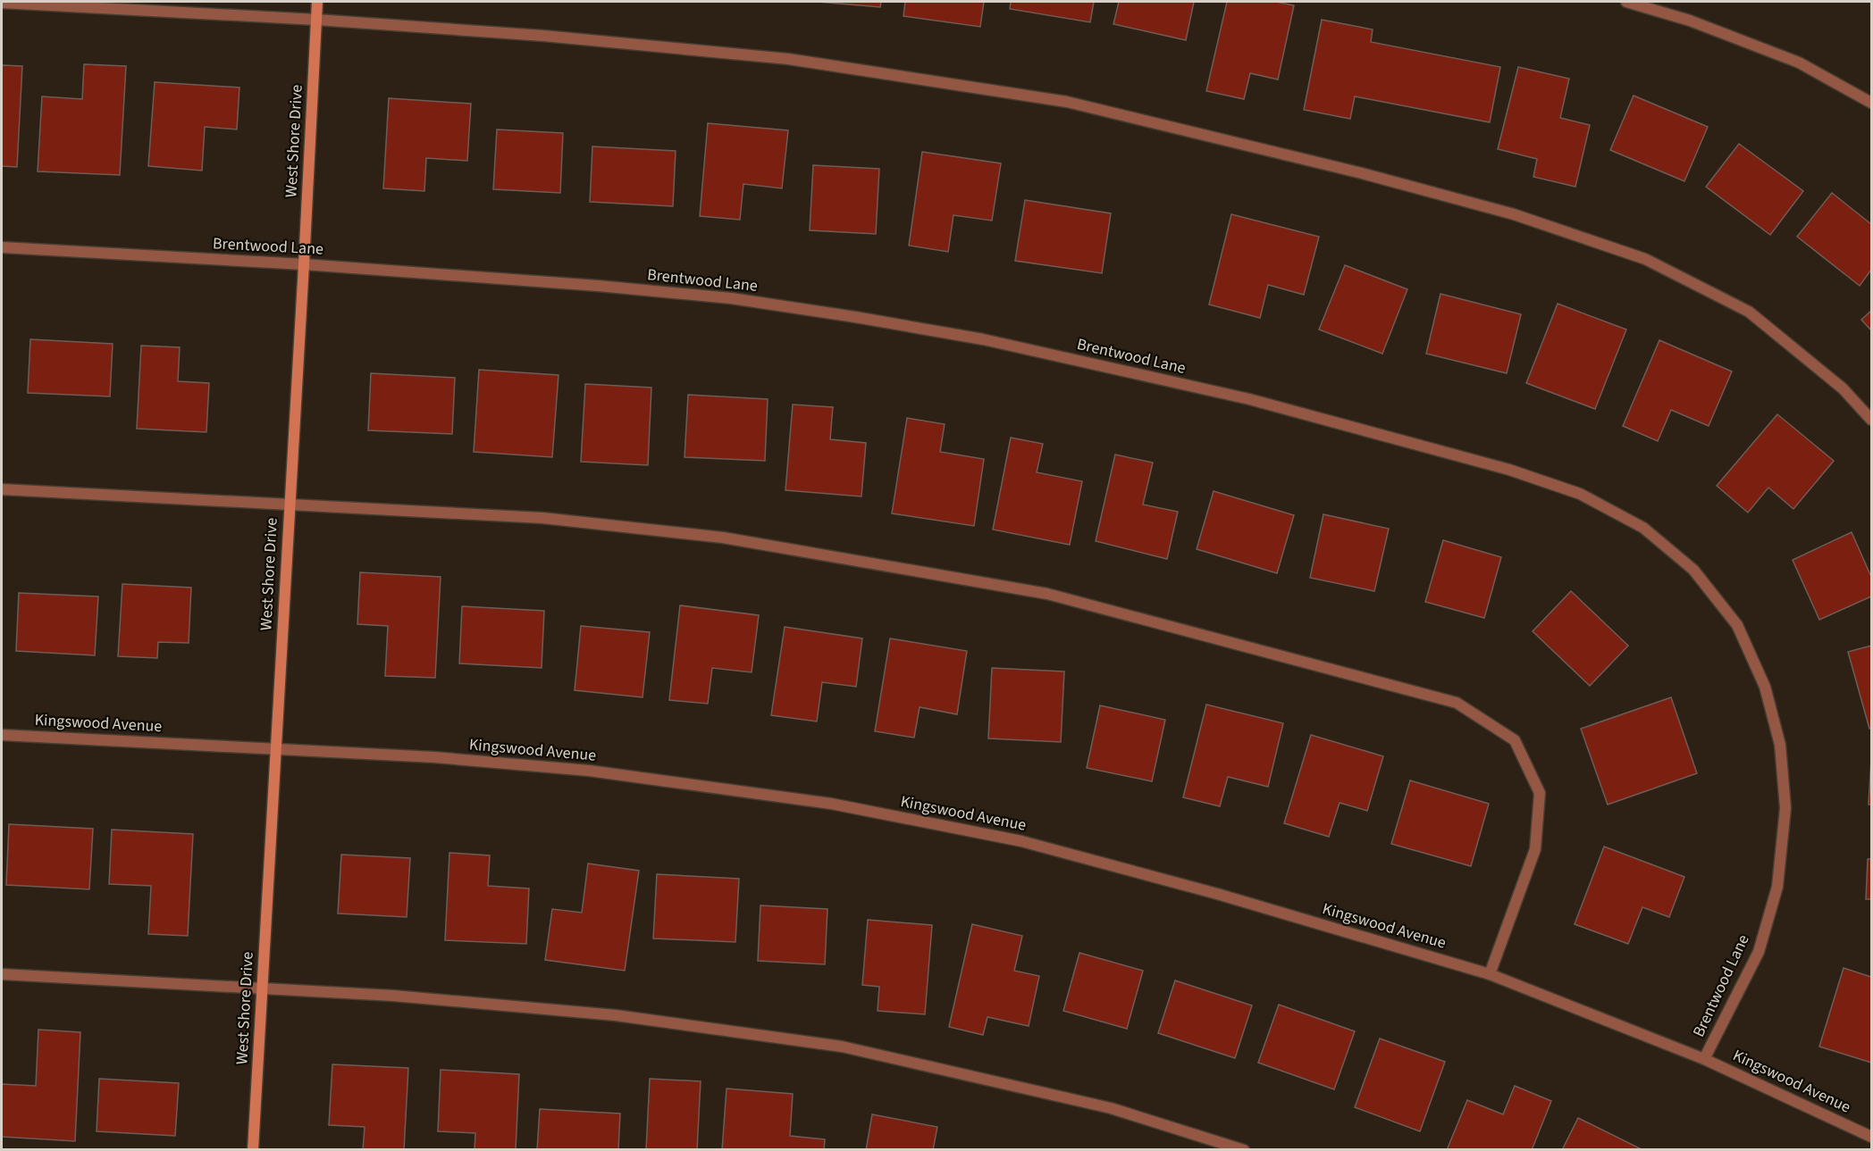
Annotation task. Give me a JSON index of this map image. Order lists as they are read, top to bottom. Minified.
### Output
{"streets":{"street":["West Shore Drive","Brentwood Lane","Kingswood Avenue"]},"crossings":[["West Shore Drive","Brentwood Lane"],["West Shore Drive","Kingswood Avenue"],["Brentwood Lane","Kingswood Avenue"]]}
